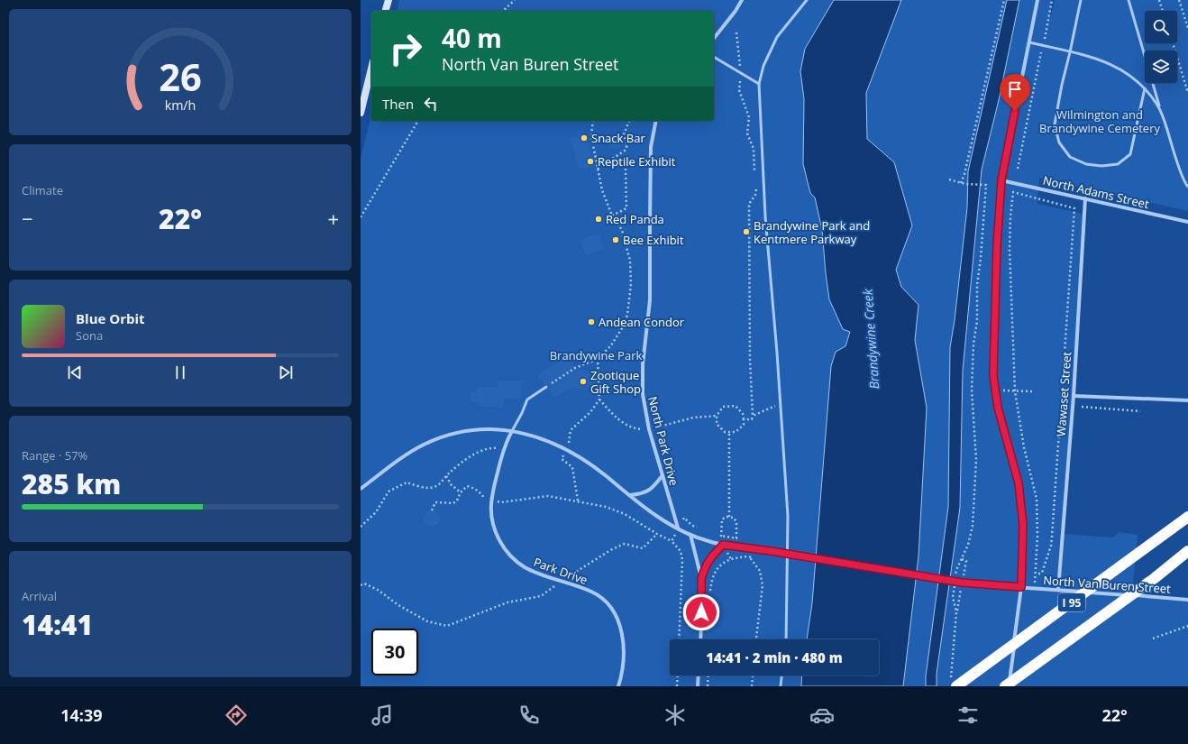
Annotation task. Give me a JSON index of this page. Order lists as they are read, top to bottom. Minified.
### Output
{"streets":{"highway":["I 95"],"street":["North Adams Street","Wawaset Street","North Park Drive","Park Drive","North Van Buren Street"]},"crossings":[["North Adams Street","Wawaset Street"],["Wawaset Street","North Van Buren Street"],["North Park Drive","North Van Buren Street"],["Park Drive","North Van Buren Street"]],"water":["Brandywine Creek"],"parks":["Wilmington and Brandywine Cemetery","Brandywine Park"],"places":["Snack Bar","Reptile Exhibit","Red Panda","Brandywine Park and Kentmere Parkway","Bee Exhibit","Andean Condor","Zootique Gift Shop"],"page":{"turn":["40 m","North Van Buren Street"],"then":"Then","tile":["Climate",["Range · 57%","285 km"],["Arrival","14:41"]],"heat":["−","22°","+"],"song":["Blue Orbit","Sona"],"limit":"30","trip":"14:41 · 2 min · 480 m","tabs":["14:39","22°"],"gauge":["26","km/h"]}}
